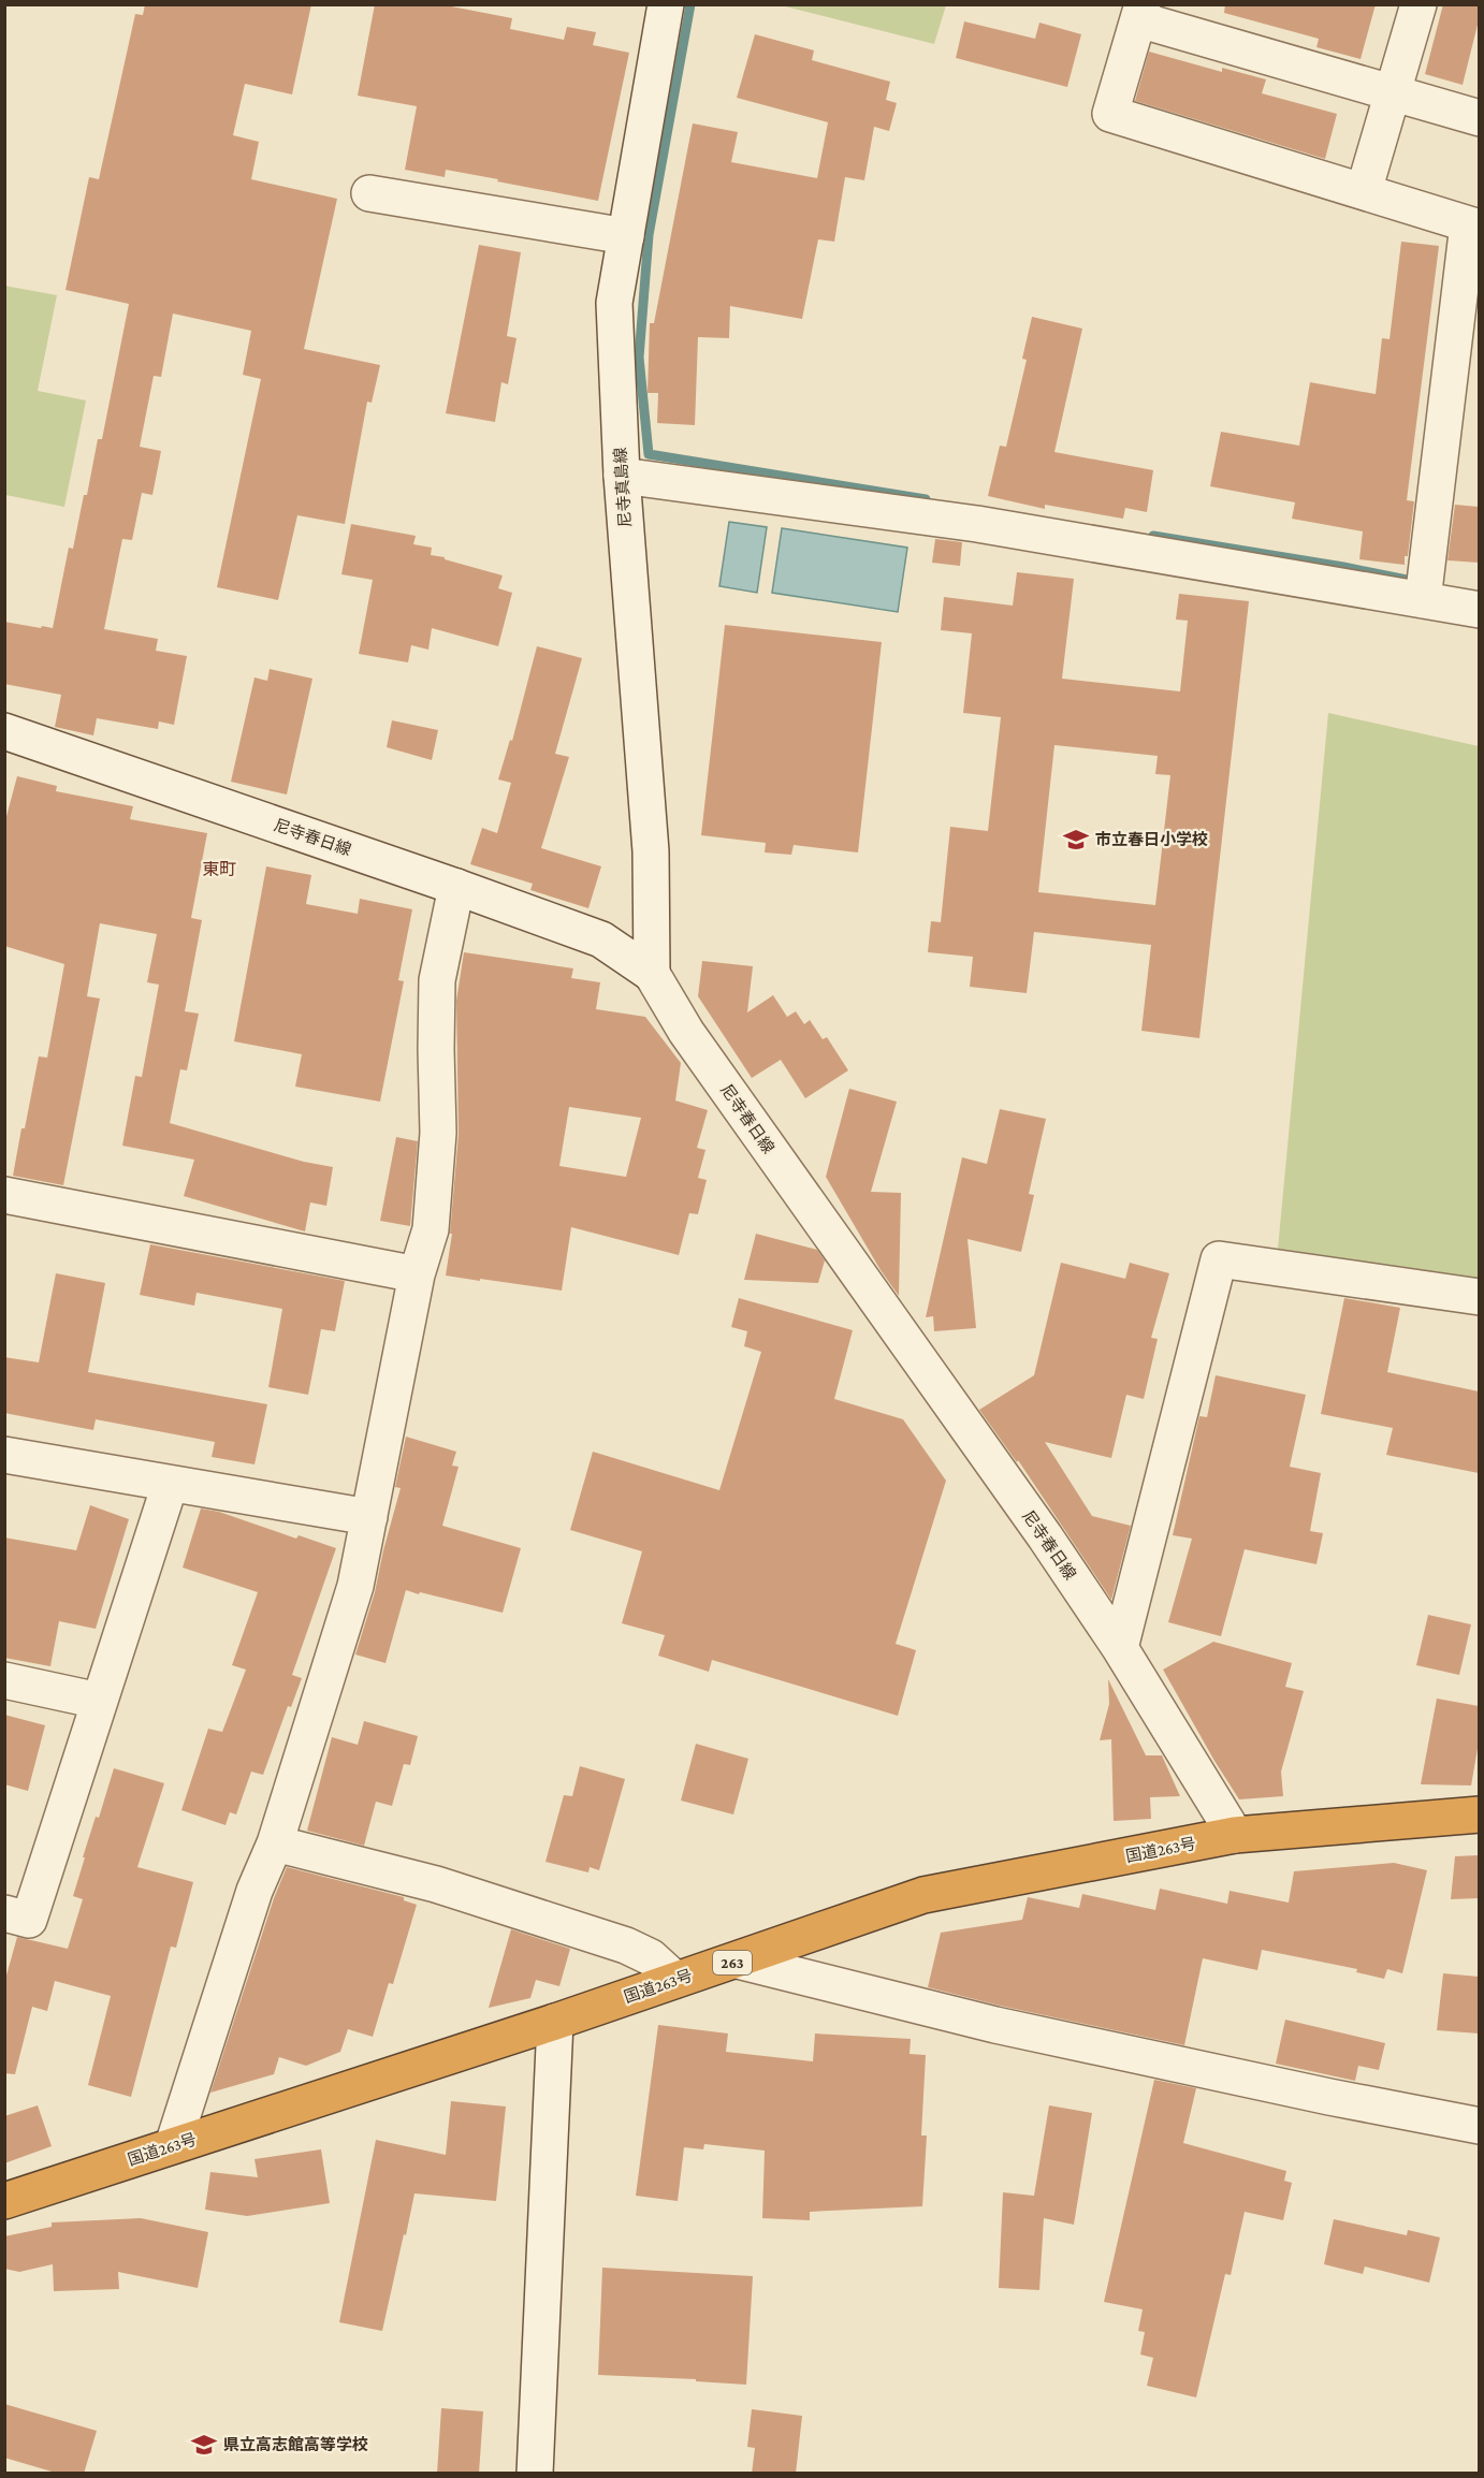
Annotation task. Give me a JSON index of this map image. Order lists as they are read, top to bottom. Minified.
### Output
{"streets":{"highway":["国道263号","263"],"street":["尼寺真島線","尼寺春日線"]},"crossings":[["尼寺真島線","尼寺春日線"],["尼寺春日線","国道263号"]],"districts":["東町"],"places":{"school or university":["市立春日小学校","県立高志館高等学校"]}}
